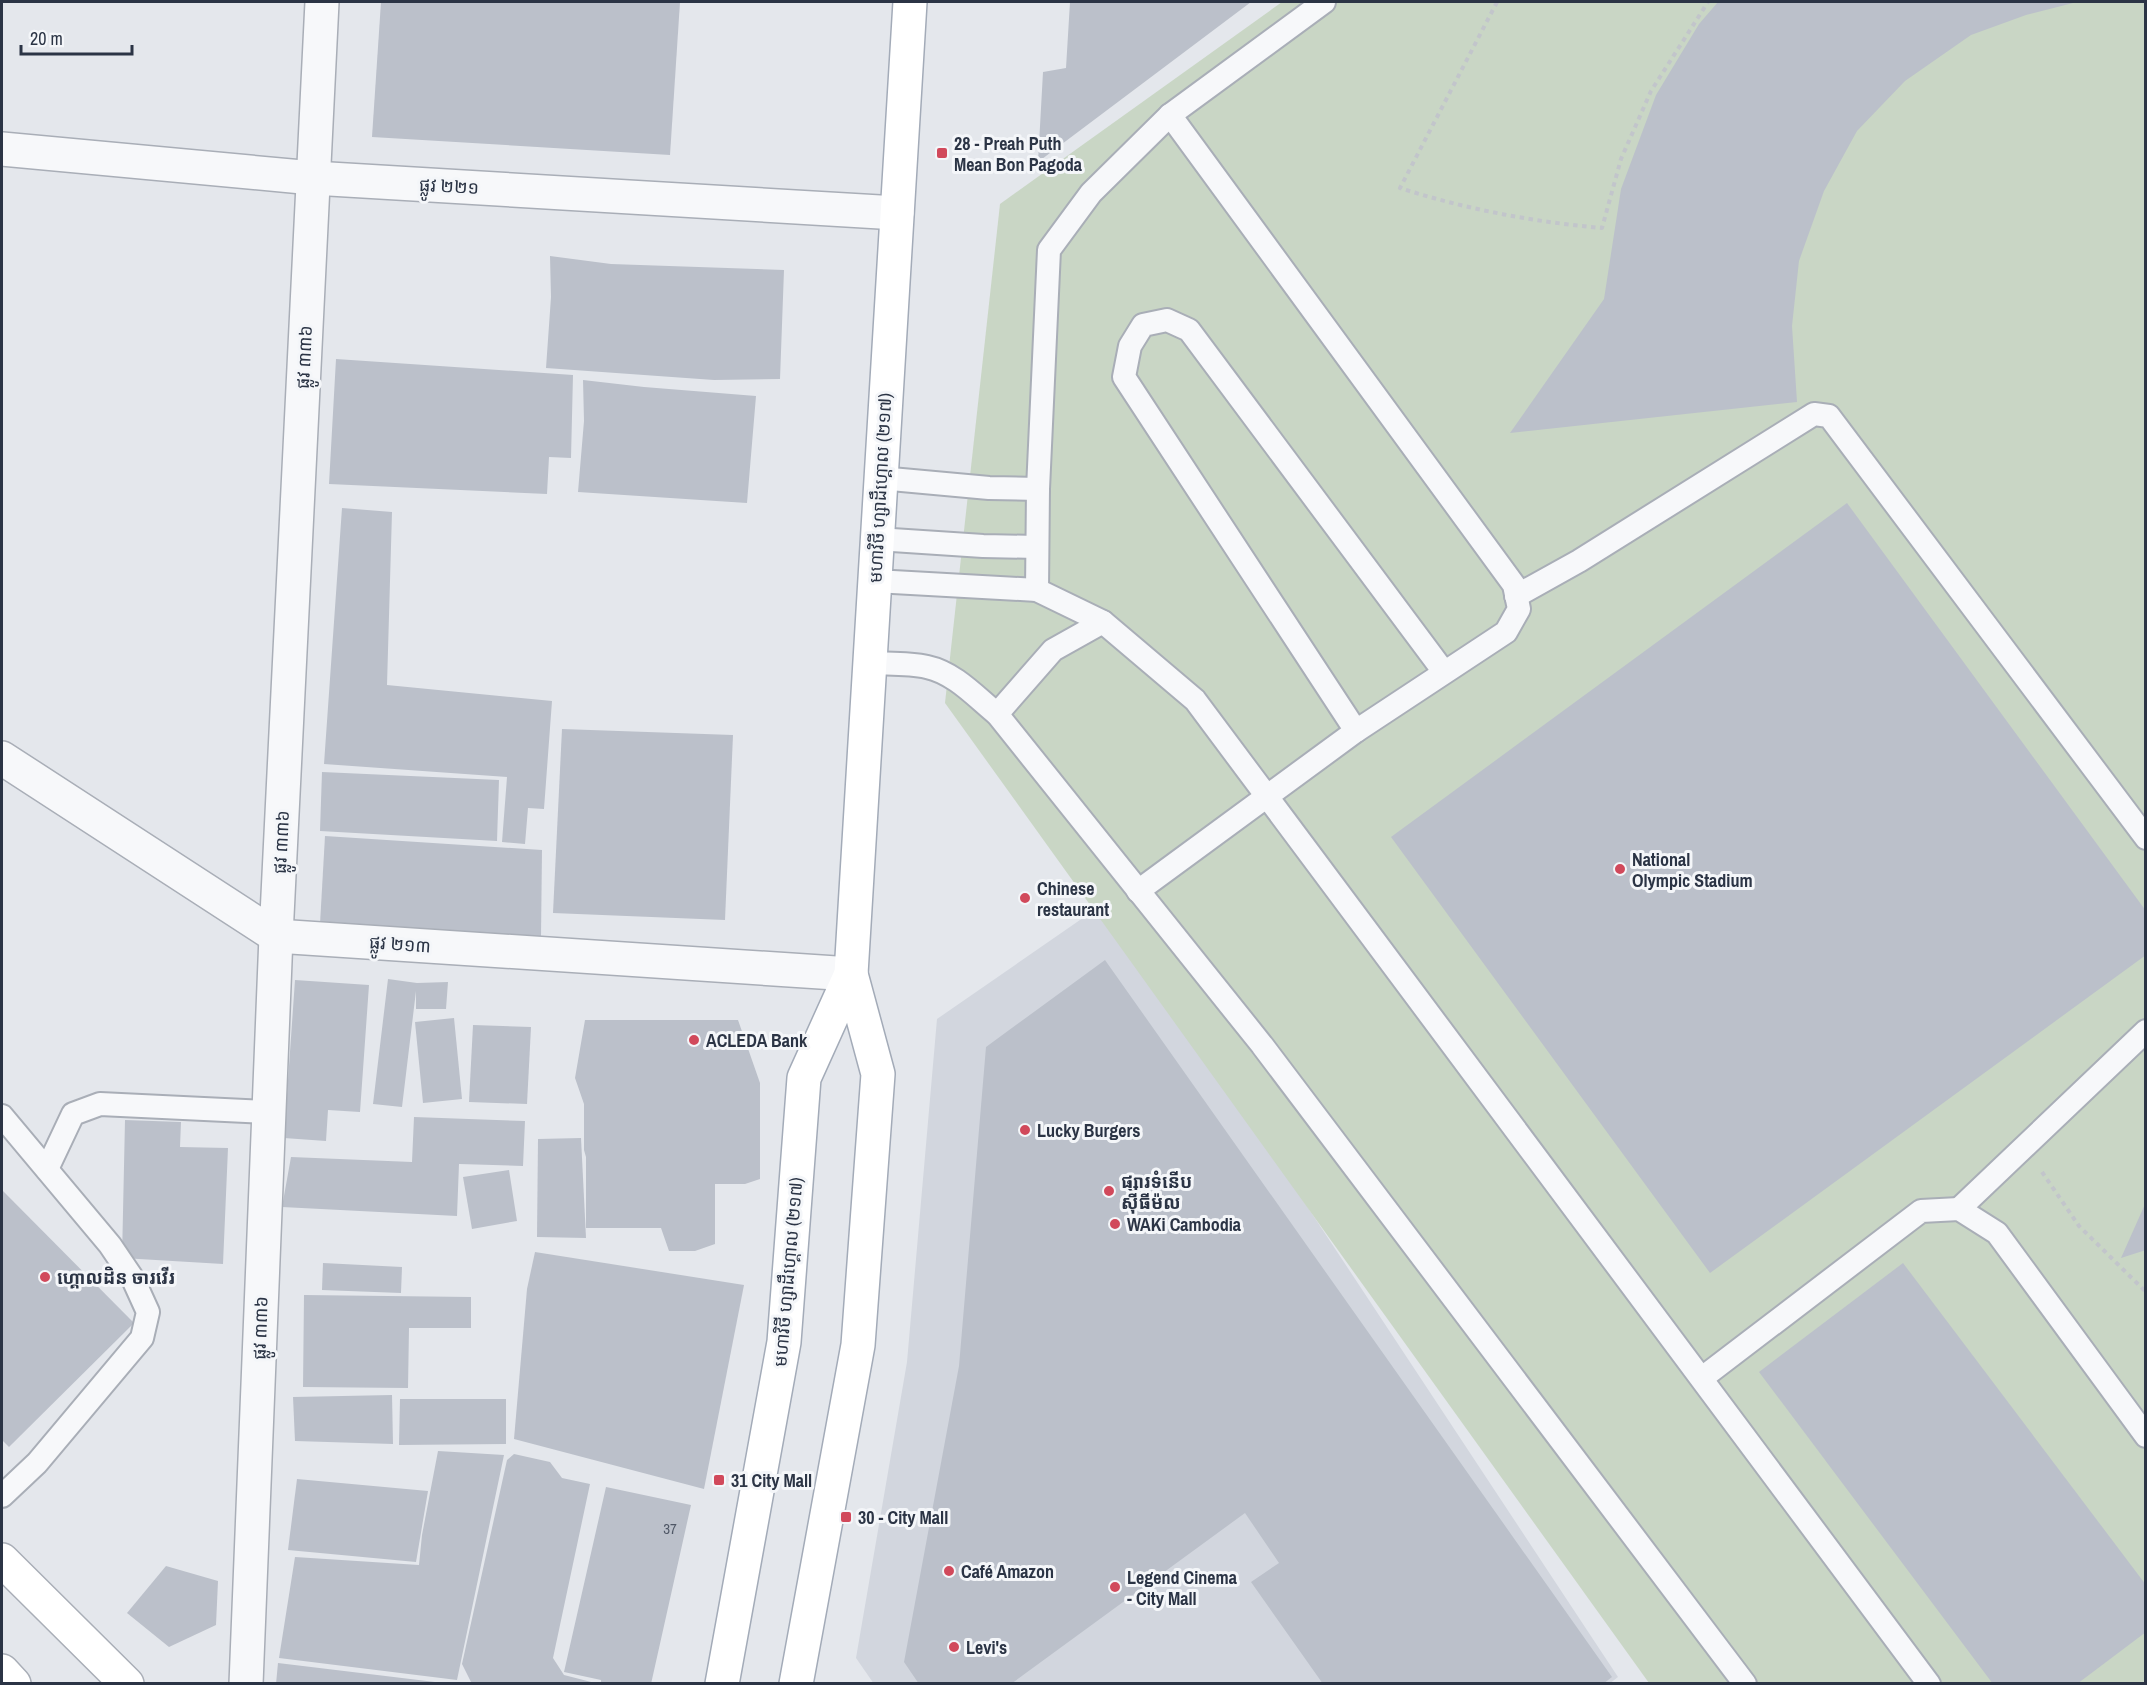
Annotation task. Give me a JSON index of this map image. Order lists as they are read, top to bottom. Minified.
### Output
{"streets":{"main road":["មហាវិថី ហ្សាដឹហ្គោល (២១៧)"],"street":["ផ្លូវ ២២១","ផ្លូវ ៣៣៦","ផ្លូវ ២១៣"]},"crossings":[["ផ្លូវ ២២១","ផ្លូវ ៣៣៦"],["ផ្លូវ ២២១","មហាវិថី ហ្សាដឹហ្គោល (២១៧)"],["ផ្លូវ ៣៣៦","ផ្លូវ ២១៣"],["មហាវិថី ហ្សាដឹហ្គោល (២១៧)","ផ្លូវ ២១៣"]],"places":{"transit":["28 - Preah Puth Mean Bon Pagoda","31 City Mall","30 - City Mall"],"other":["National Olympic Stadium","Chinese restaurant","ACLEDA Bank","Lucky Burgers","ផ្សារទំនើប ស៊ីធីម៉ល","WAKi Cambodia","ហ្គោលដិន ចារវើរ","Café Amazon","Legend Cinema - City Mall","Levi's"]},"house_numbers":["37"],"scale_bar":"20 m"}
